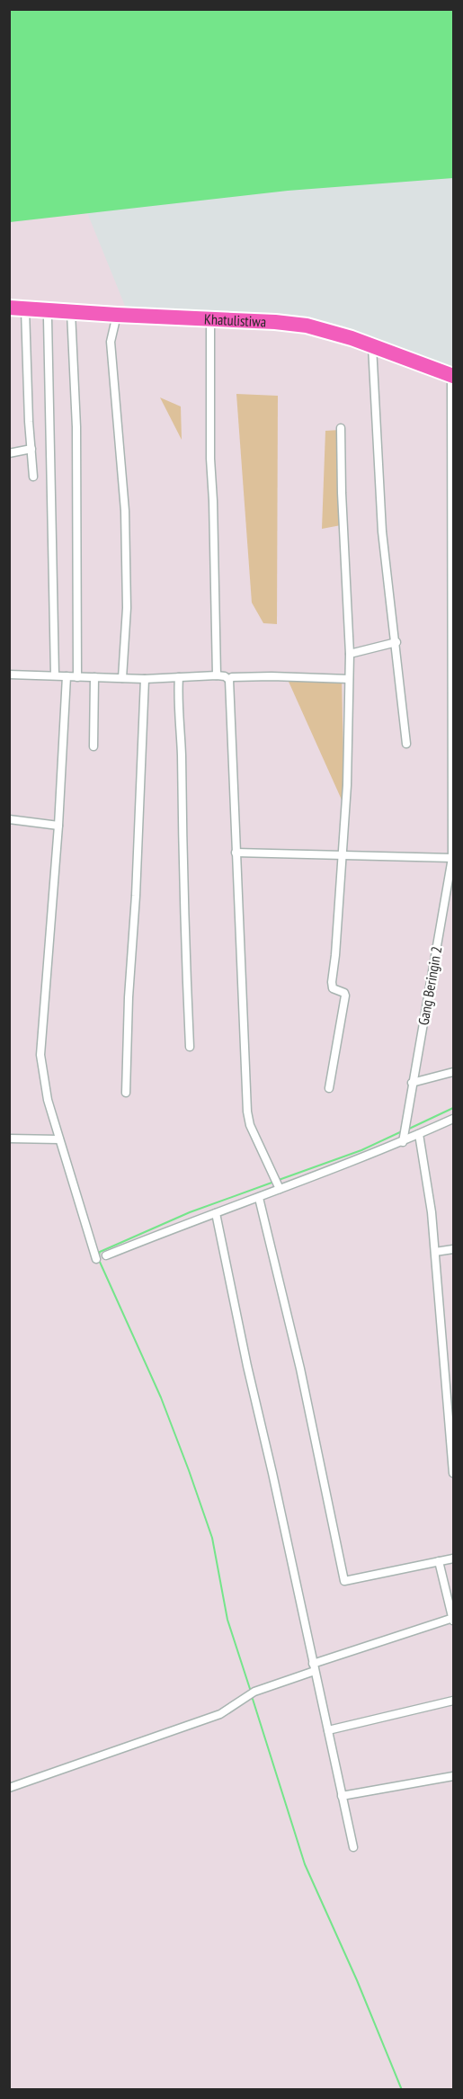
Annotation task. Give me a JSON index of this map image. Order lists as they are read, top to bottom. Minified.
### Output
{"streets":{"highway":["Khatulistiwa"],"street":["Gang Beringin 2"]},"crossings":[["Khatulistiwa","Gang Beringin 2"]]}
